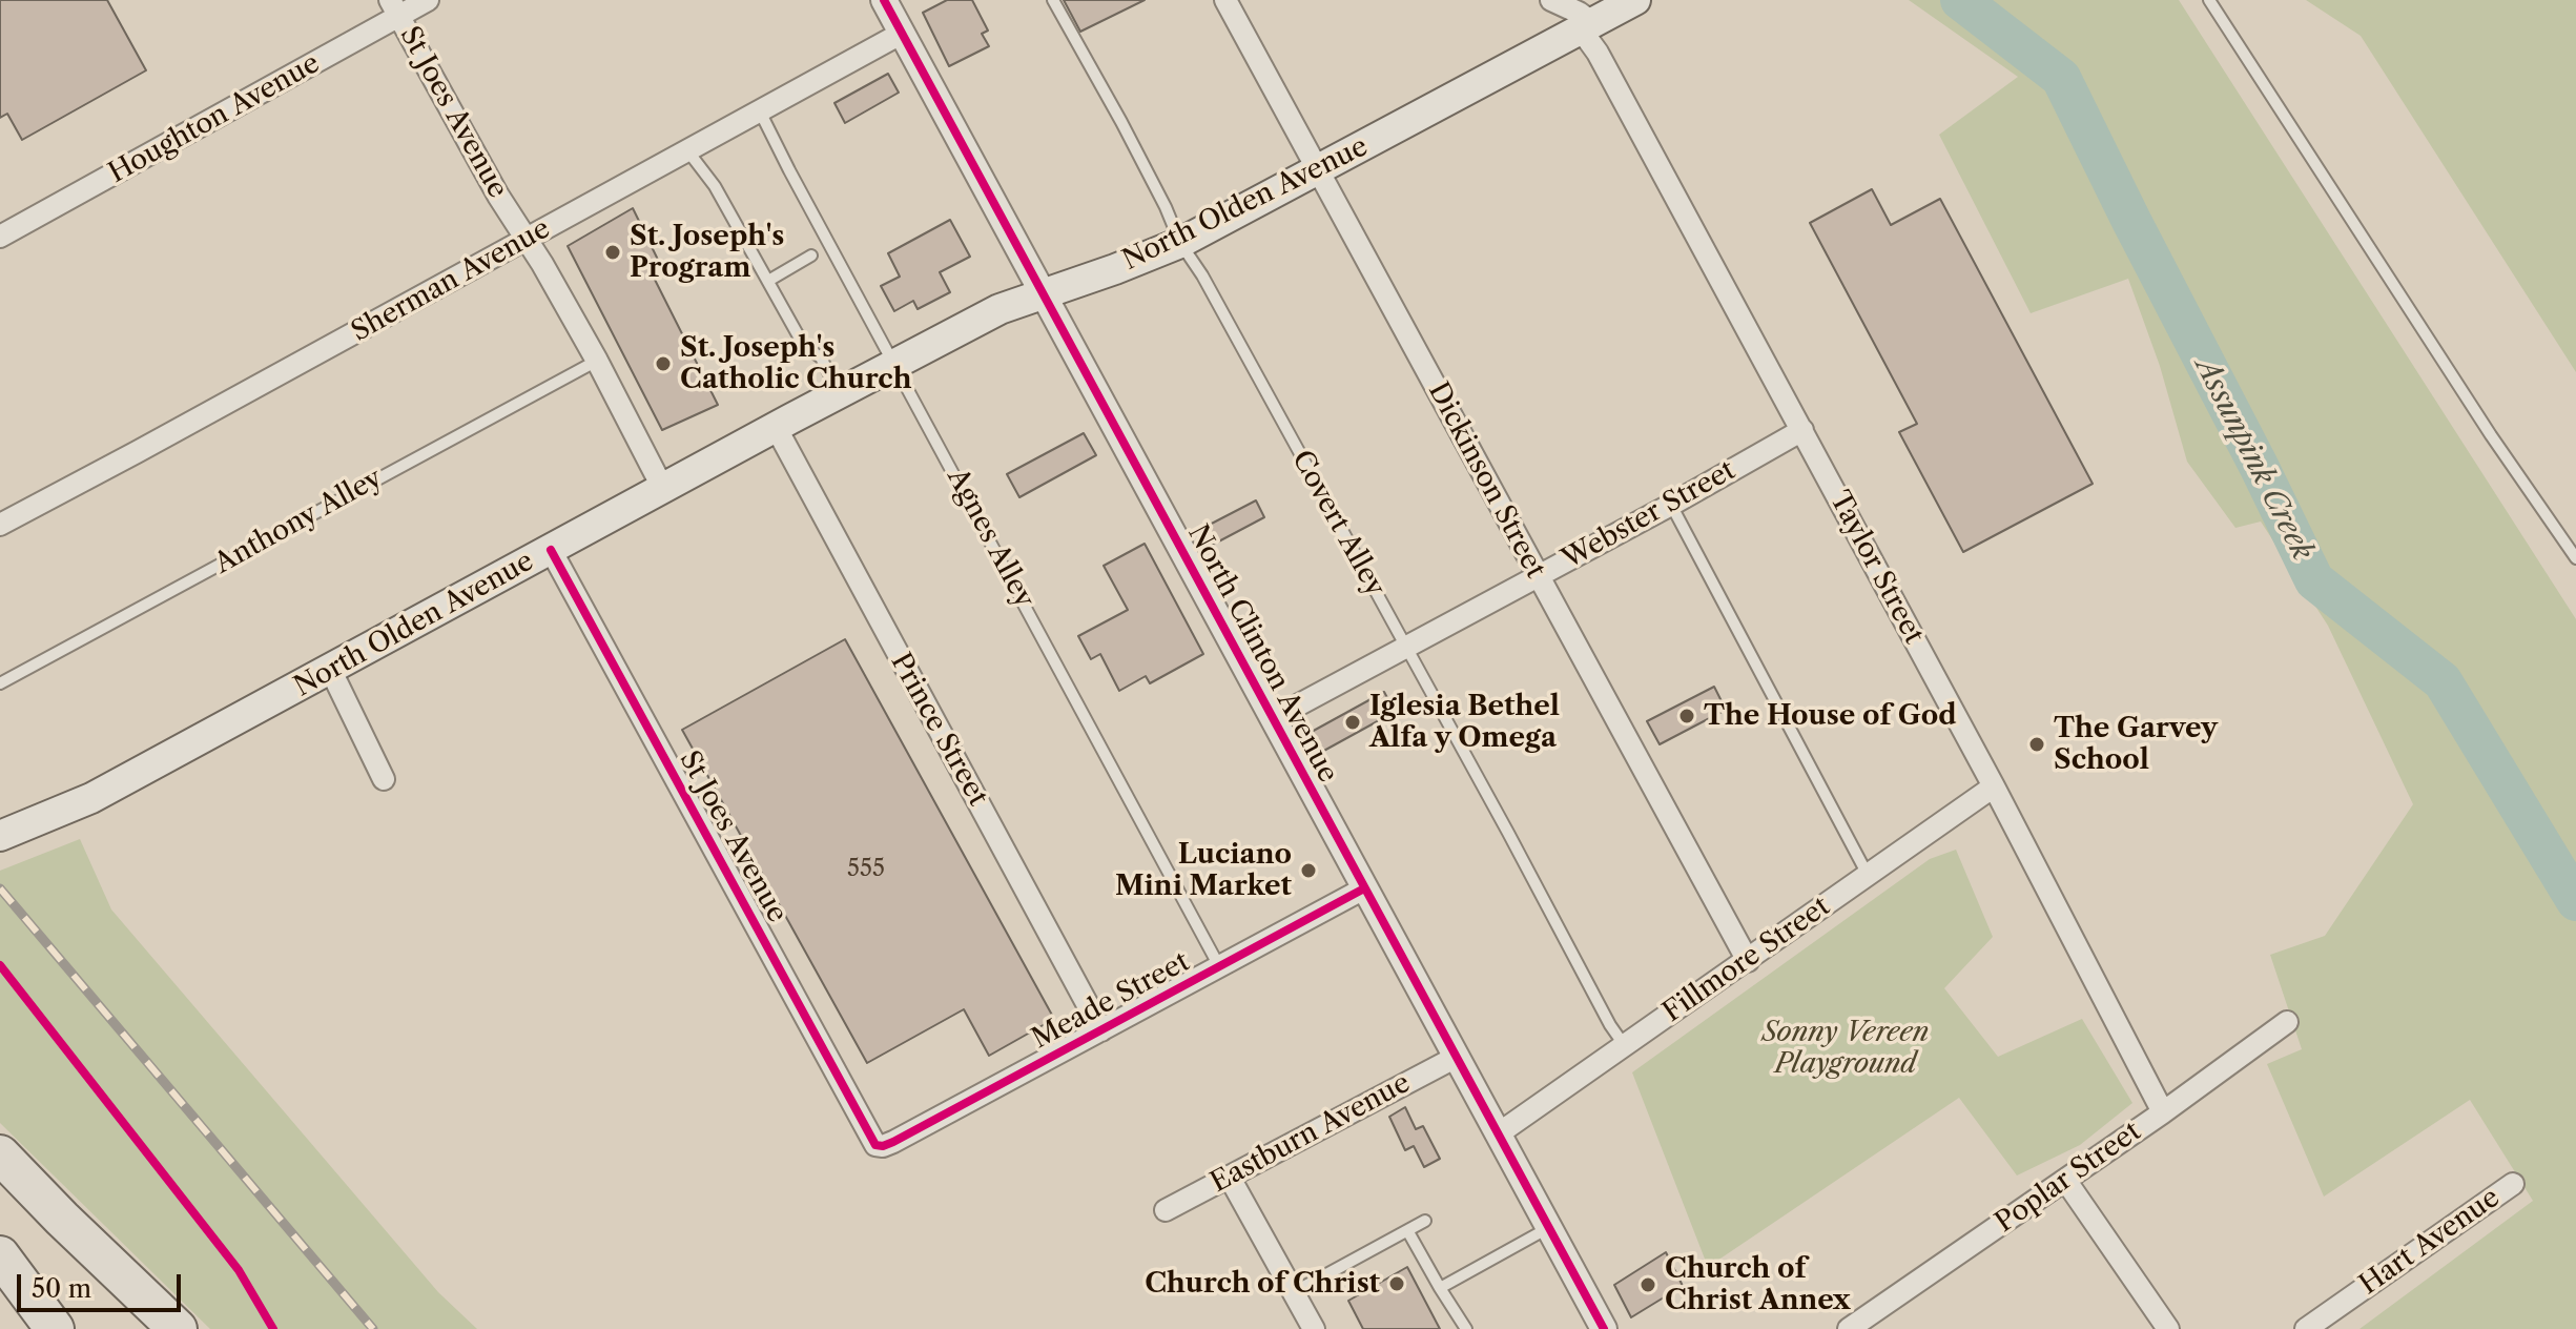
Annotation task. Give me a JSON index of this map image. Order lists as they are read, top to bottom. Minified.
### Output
{"streets":{"main road":["North Olden Avenue"],"street":["St Joes Avenue","Houghton Avenue","Sherman Avenue","Dickinson Street","Webster Street","Taylor Street","North Clinton Avenue","Prince Street","Fillmore Street","Meade Street","Eastburn Avenue","Poplar Street","Hart Avenue"],"lane":["Anthony Alley","Covert Alley","Agnes Alley"]},"crossings":[["St Joes Avenue","Houghton Avenue"],["St Joes Avenue","North Olden Avenue"],["St Joes Avenue","Sherman Avenue"],["St Joes Avenue","Anthony Alley"],["St Joes Avenue","Meade Street"],["North Olden Avenue","Dickinson Street"],["North Olden Avenue","Covert Alley"],["North Olden Avenue","Agnes Alley"],["North Olden Avenue","Taylor Street"],["North Olden Avenue","North Clinton Avenue"],["North Olden Avenue","Prince Street"],["Sherman Avenue","Agnes Alley"],["Sherman Avenue","North Clinton Avenue"],["Dickinson Street","Webster Street"],["Dickinson Street","Fillmore Street"],["Webster Street","Covert Alley"],["Webster Street","Taylor Street"],["Webster Street","North Clinton Avenue"],["Covert Alley","Fillmore Street"],["Agnes Alley","Meade Street"],["Taylor Street","Fillmore Street"],["Taylor Street","Poplar Street"],["North Clinton Avenue","Fillmore Street"],["North Clinton Avenue","Meade Street"],["North Clinton Avenue","Eastburn Avenue"],["Prince Street","Meade Street"]],"water":["Assunpink Creek"],"parks":["Sonny Vereen Playground"],"places":["St. Joseph's Program","St. Joseph's Catholic Church","The House of God","Iglesia Bethel Alfa y Omega","The Garvey School","Luciano Mini Market","Church of Christ","Church of Christ Annex"],"house_numbers":["555"],"scale_bar":"50 m"}
